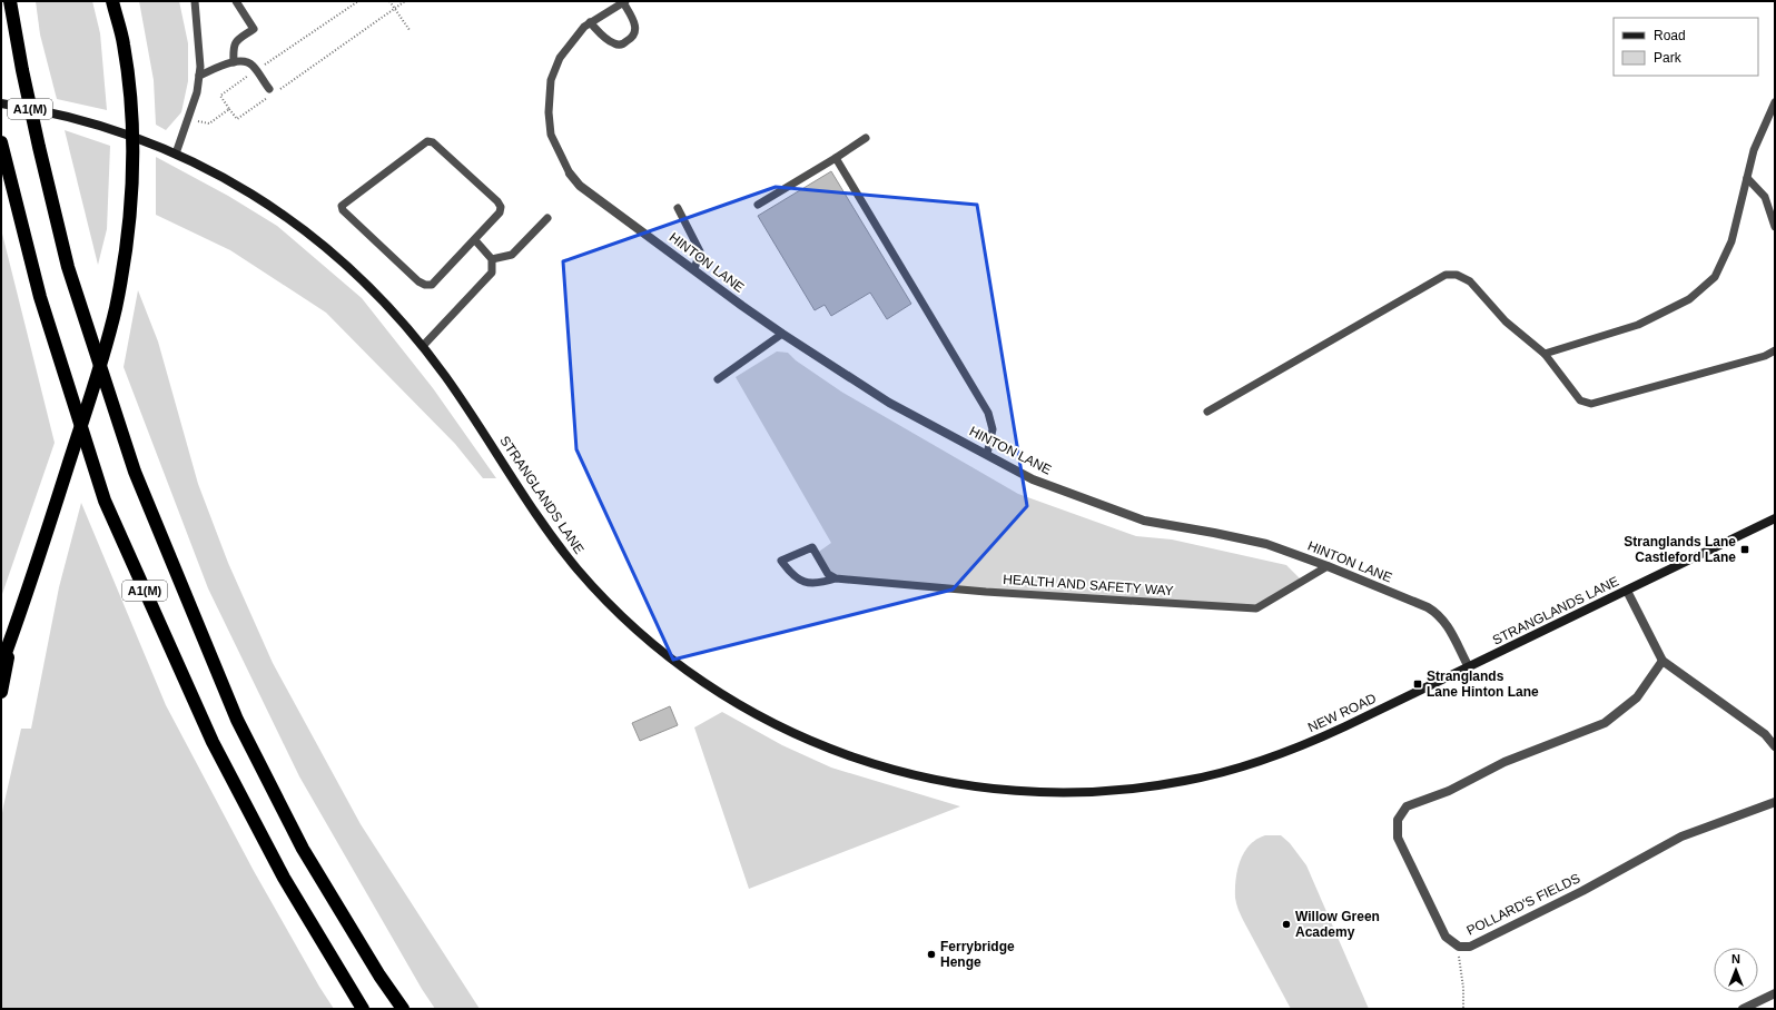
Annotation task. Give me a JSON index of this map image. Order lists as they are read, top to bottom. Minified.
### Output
{"streets":{"highway":["A1(M)"],"main road":["STRANGLANDS LANE","NEW ROAD"],"street":["HINTON LANE","POLLARD'S FIELDS"],"lane":["HEALTH AND SAFETY WAY"]},"crossings":[["HINTON LANE","STRANGLANDS LANE"],["HINTON LANE","HEALTH AND SAFETY WAY"],["HINTON LANE","NEW ROAD"],["STRANGLANDS LANE","NEW ROAD"]],"places":{"transit":["Stranglands Lane Castleford Lane","Stranglands Lane Hinton Lane"],"other":["Willow Green Academy","Ferrybridge Henge"]},"legend":["Road","Park"],"north":"top"}
